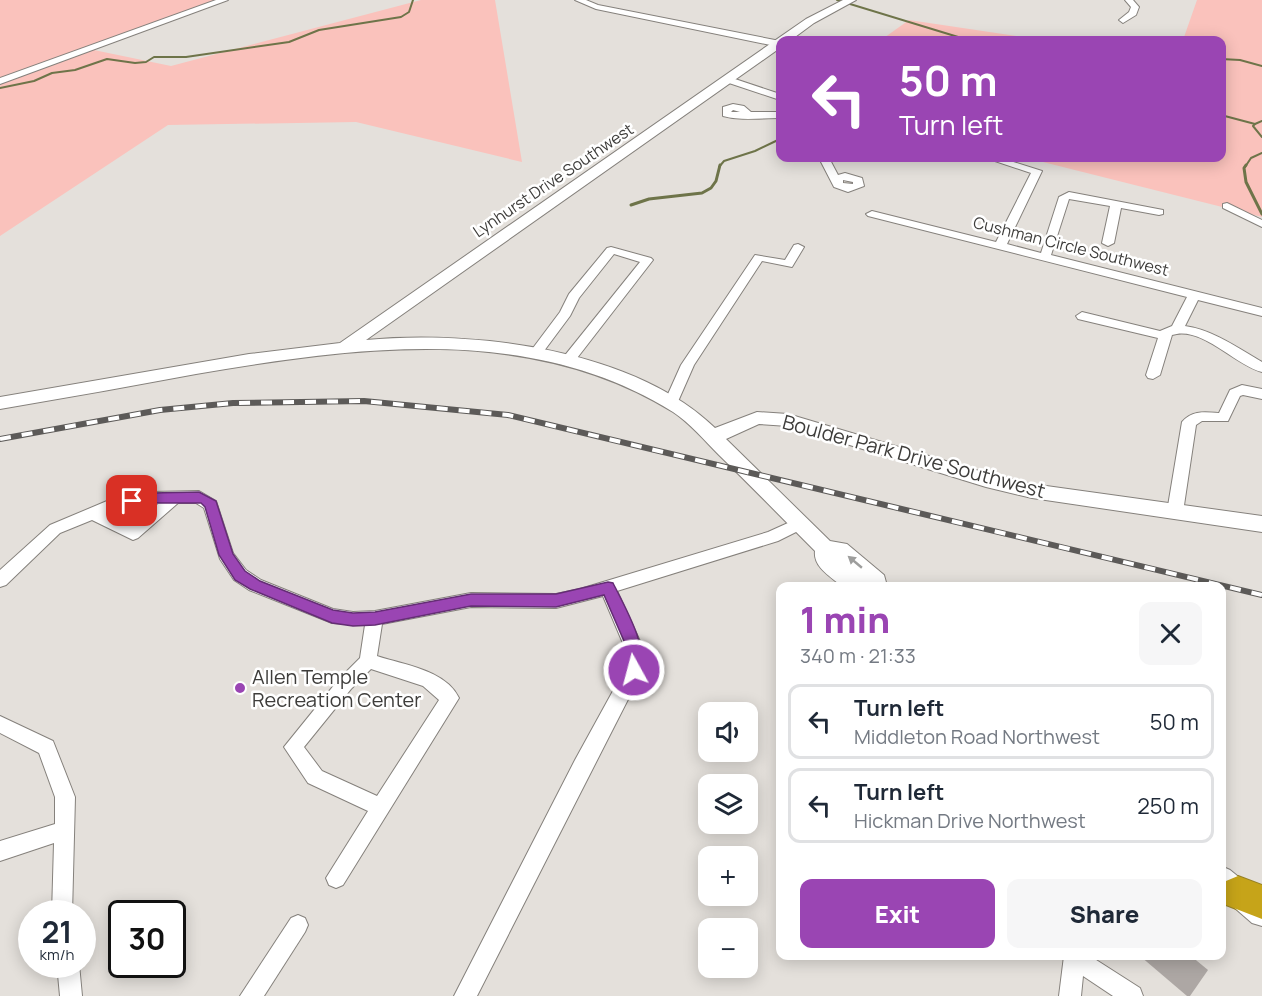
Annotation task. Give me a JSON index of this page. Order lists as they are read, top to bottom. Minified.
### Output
{"streets":{"street":["Lynhurst Drive Southwest","Cushman Circle Southwest","Boulder Park Drive Southwest"]},"places":["Allen Temple Recreation Center"],"page":{"turn":["50 m","Turn left"],"heading":["1 min","340 m · 21:33"],"list":[{"name":"Turn left","note":"Middleton Road Northwest","value":"50 m"},{"name":"Turn left","note":"Hickman Drive Northwest","value":"250 m"}],"map_buttons":["+","−"],"buttons":["Exit","Share"],"speed":"21 km/h","limit":"30"}}
